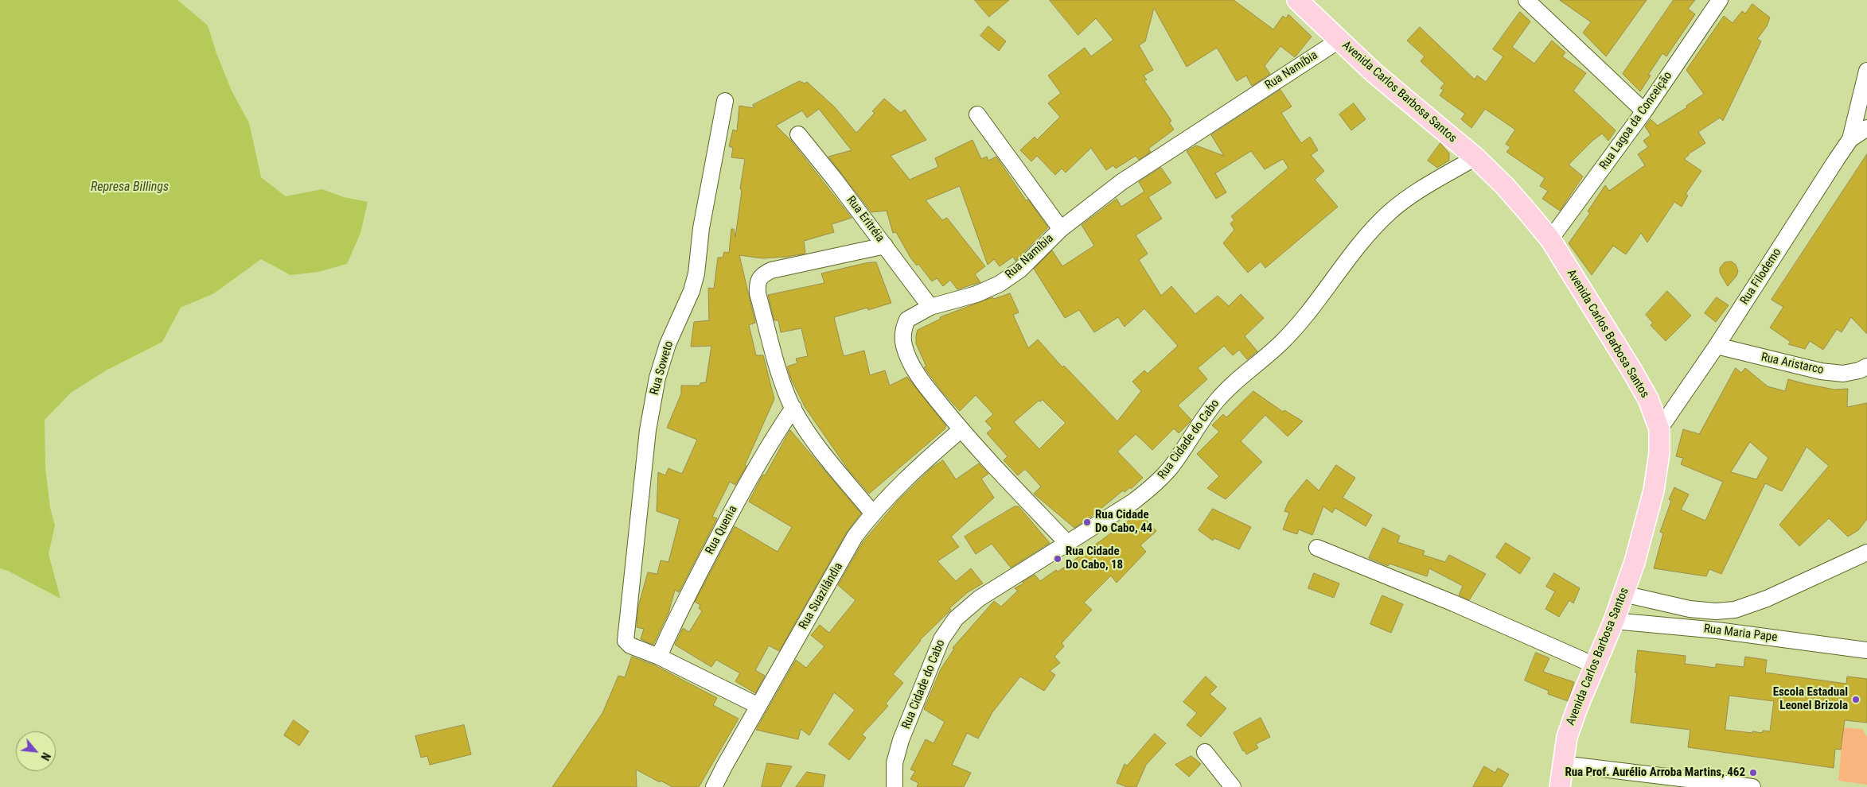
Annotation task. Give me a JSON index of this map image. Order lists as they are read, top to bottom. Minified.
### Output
{"streets":{"main road":["Avenida Carlos Barbosa Santos"],"street":["Rua Namíbia","Rua Lagoa da Conceição","Rua Eritréia","Rua Filodemo","Rua Aristarco","Rua Soweto","Rua Cidade do Cabo","Rua Quenia","Rua Suazilândia","Rua Maria Pape"]},"crossings":[["Rua Namíbia","Avenida Carlos Barbosa Santos"],["Rua Namíbia","Rua Eritréia"],["Rua Namíbia","Rua Cidade do Cabo"],["Rua Namíbia","Rua Suazilândia"],["Avenida Carlos Barbosa Santos","Rua Lagoa da Conceição"],["Avenida Carlos Barbosa Santos","Rua Filodemo"],["Avenida Carlos Barbosa Santos","Rua Cidade do Cabo"],["Avenida Carlos Barbosa Santos","Rua Maria Pape"],["Rua Filodemo","Rua Aristarco"],["Rua Soweto","Rua Quenia"]],"water":["Represa Billings"],"places":["Rua Cidade Do Cabo, 44","Rua Cidade Do Cabo, 18","Escola Estadual Leonel Brizola","Rua Prof. Aurélio Arroba Martins, 462"],"north":"bottom right"}
